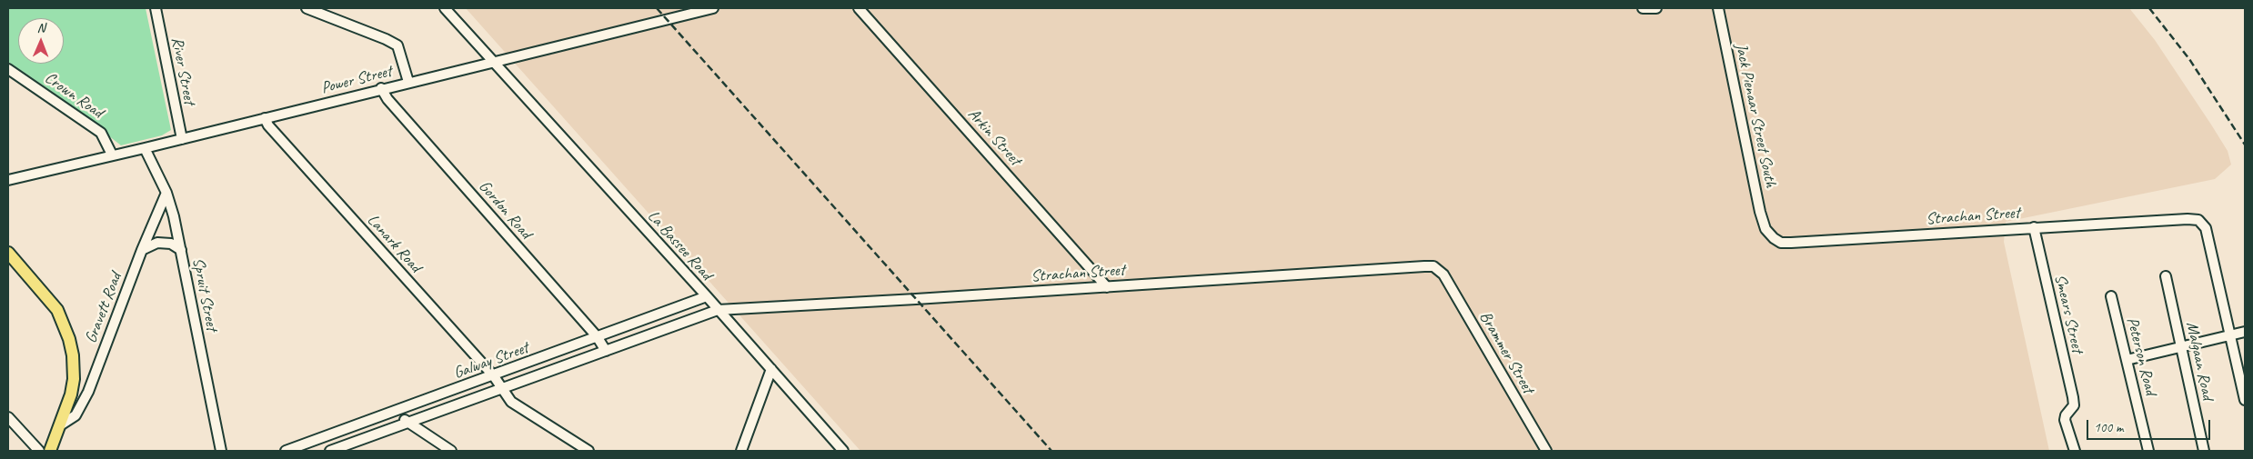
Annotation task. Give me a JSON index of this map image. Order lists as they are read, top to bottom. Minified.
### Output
{"streets":{"street":["River Street","Power Street","Crown Road","Jack Pienaar Street South","Arkin Street","Gordon Road","Strachan Street","Lanark Road","La Bassee Road","Spruit Street","Gravett Road","Smears Street","Brammer Street","Peterson Road","Galway Street","Malgaan Road"]},"crossings":[["River Street","Power Street"],["Power Street","Crown Road"],["Power Street","Gordon Road"],["Power Street","Lanark Road"],["Power Street","La Bassee Road"],["Power Street","Spruit Street"],["Jack Pienaar Street South","Strachan Street"],["Arkin Street","Strachan Street"],["Gordon Road","Galway Street"],["Strachan Street","La Bassee Road"],["Strachan Street","Smears Street"],["Strachan Street","Brammer Street"],["Strachan Street","Galway Street"],["Lanark Road","Galway Street"],["La Bassee Road","Galway Street"],["Spruit Street","Gravett Road"]],"scale_bar":"100 m","north":"top"}
